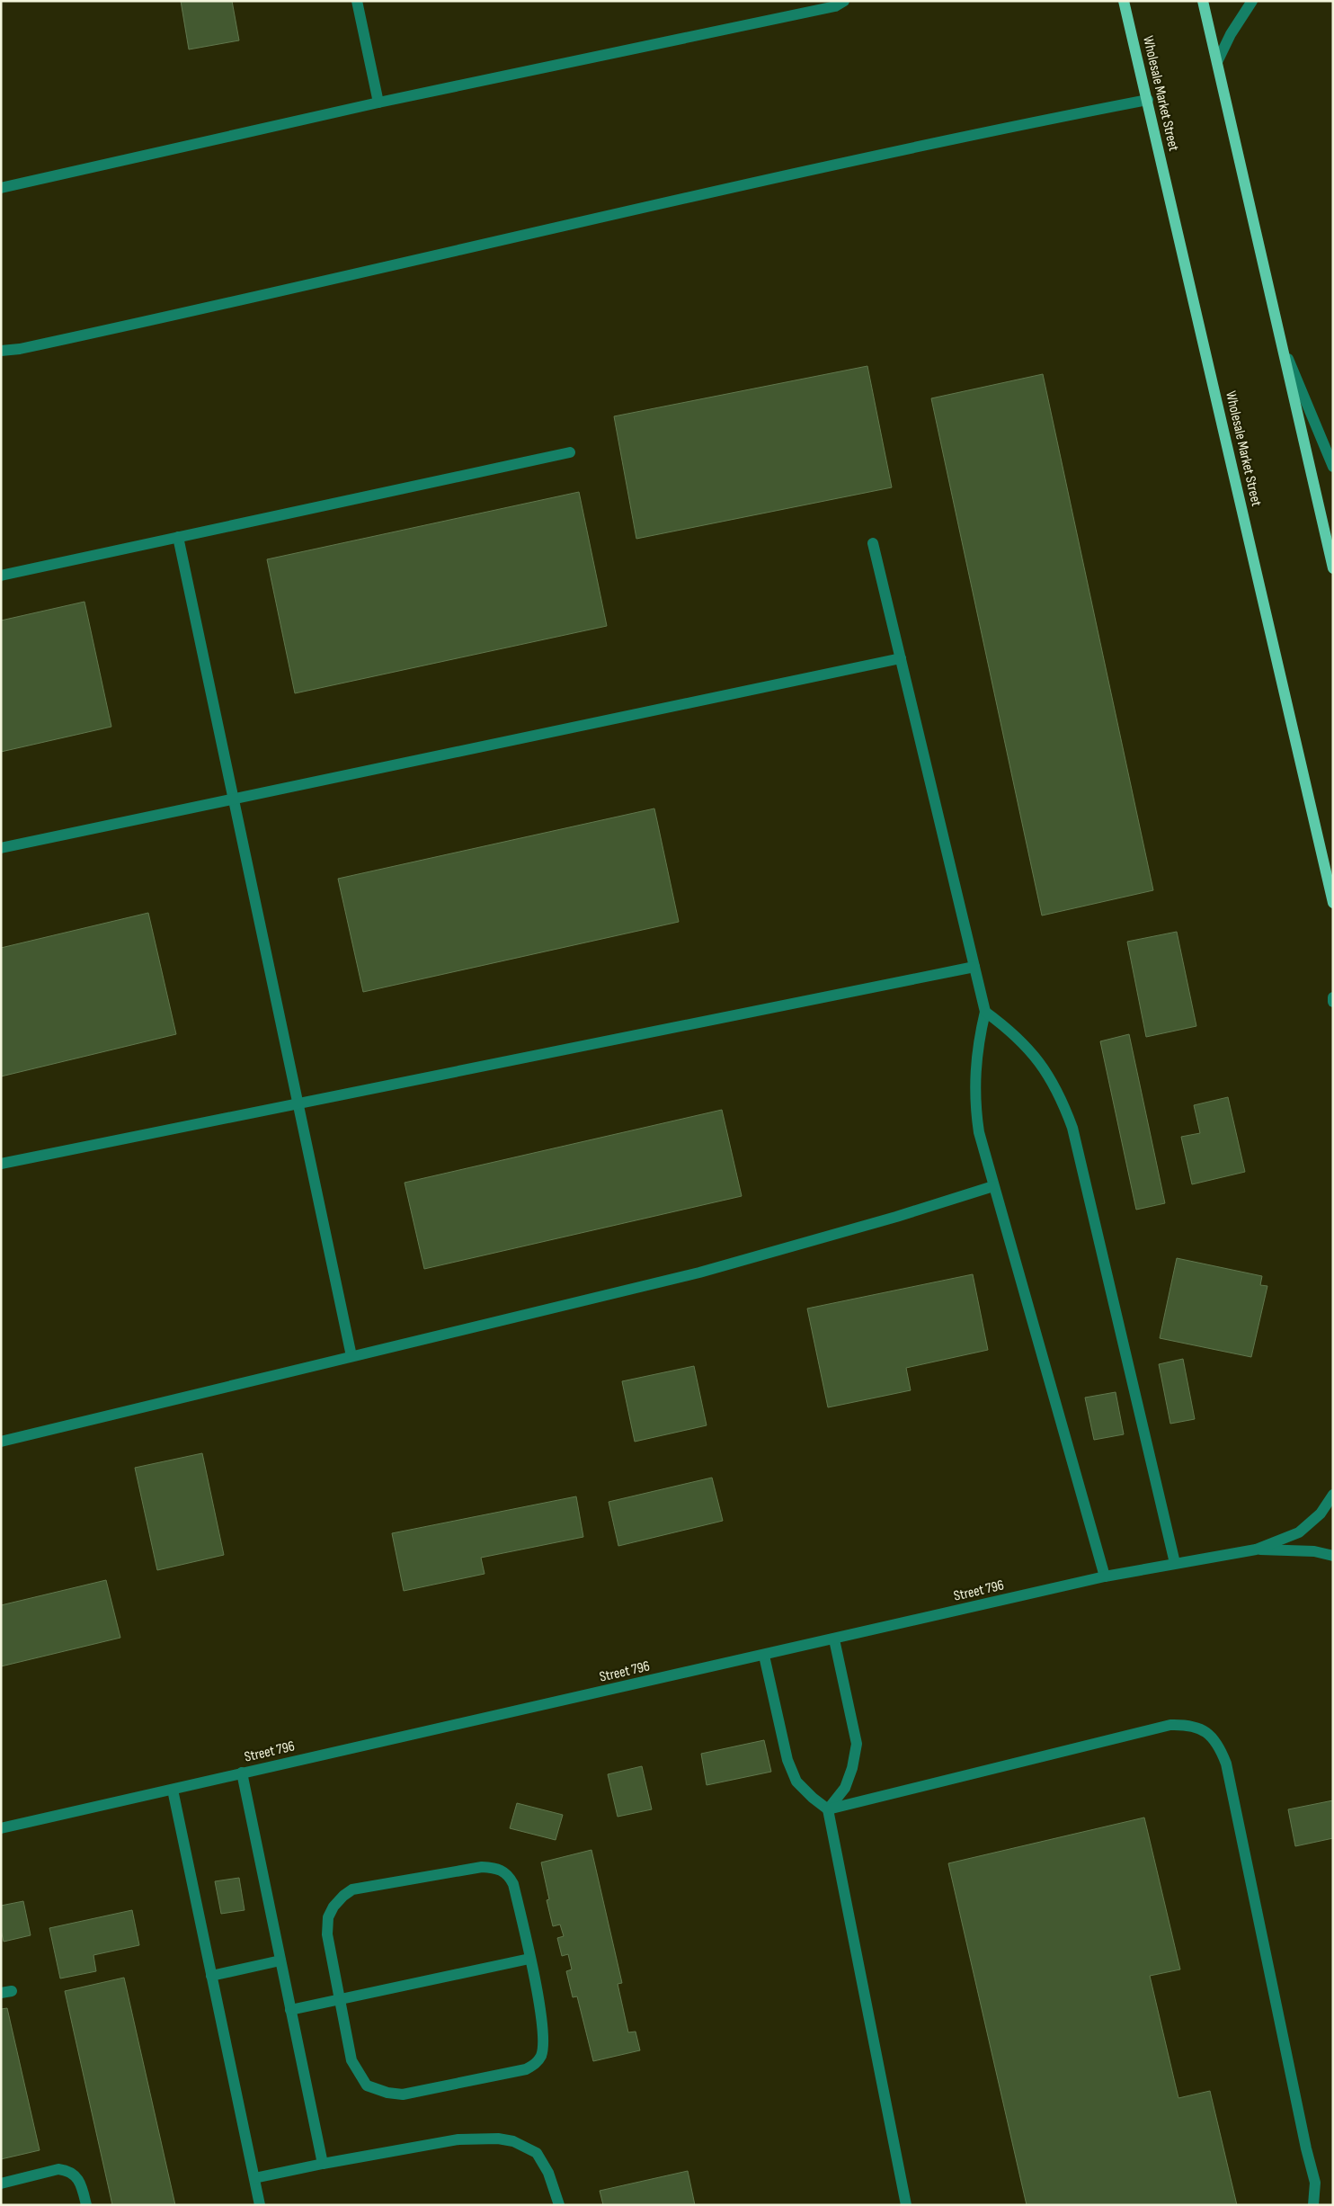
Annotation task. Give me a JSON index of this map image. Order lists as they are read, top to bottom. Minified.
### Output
{"streets":{"main road":["Wholesale Market Street"],"street":["Street 796"]}}
